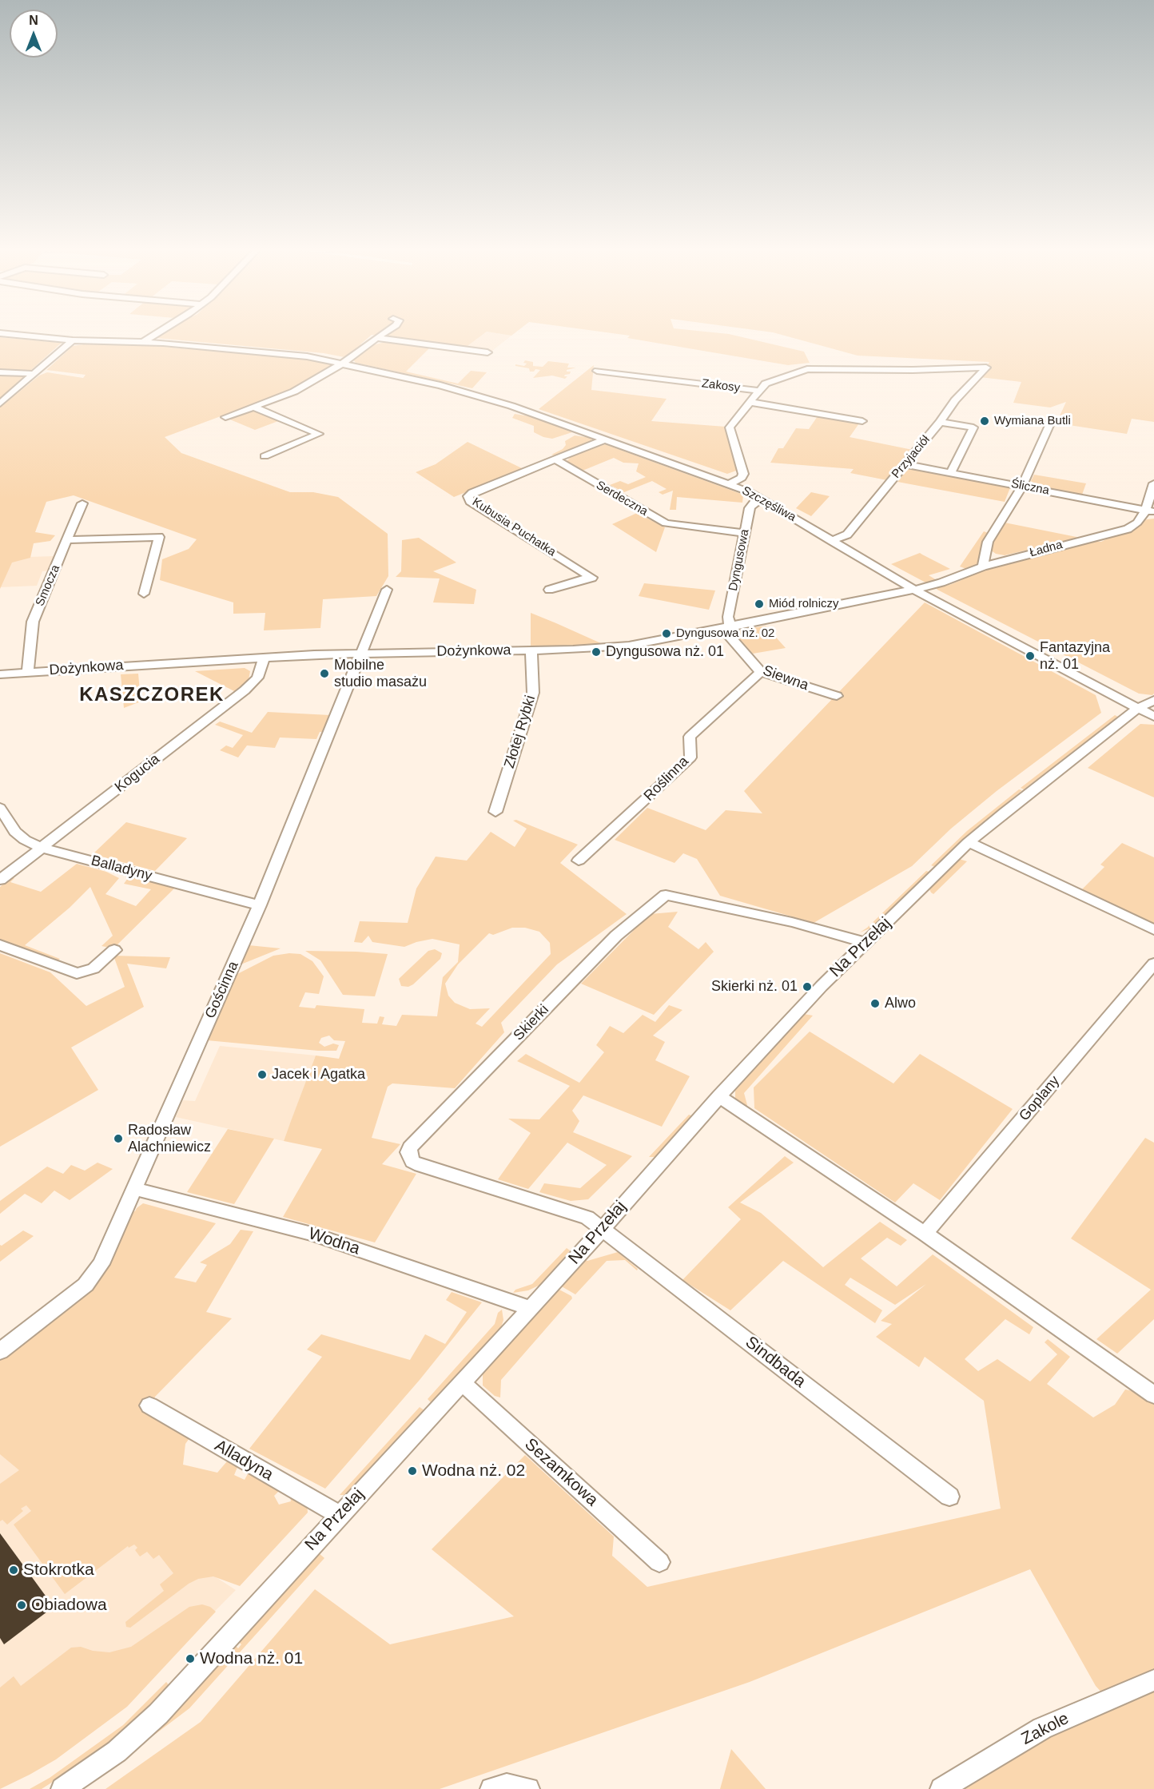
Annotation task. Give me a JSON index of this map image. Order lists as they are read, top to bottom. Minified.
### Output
{"streets":{"street":["Zakosy","Przyjaciół","Śliczna","Serdeczna","Szczęśliwa","Kubusia Puchatka","Ładna","Dyngusowa","Smocza","Dożynkowa","Siewna","Złotej Rybki","Kogucia","Roślinna","Balladyny","Na Przełaj","Gościnna","Skierki","Goplany","Wodna","Sindbada","Alladyna","Sezamkowa","Zakole"]},"crossings":[["Zakosy","Przyjaciół"],["Zakosy","Szczęśliwa"],["Przyjaciół","Śliczna"],["Przyjaciół","Szczęśliwa"],["Śliczna","Ładna"],["Serdeczna","Kubusia Puchatka"],["Serdeczna","Dyngusowa"],["Szczęśliwa","Ładna"],["Szczęśliwa","Dyngusowa"],["Szczęśliwa","Dożynkowa"],["Szczęśliwa","Na Przełaj"],["Ładna","Dożynkowa"],["Dyngusowa","Dożynkowa"],["Dyngusowa","Siewna"],["Smocza","Dożynkowa"],["Dożynkowa","Siewna"],["Dożynkowa","Złotej Rybki"],["Dożynkowa","Kogucia"],["Dożynkowa","Gościnna"],["Siewna","Roślinna"],["Kogucia","Balladyny"],["Balladyny","Gościnna"],["Na Przełaj","Skierki"],["Na Przełaj","Wodna"],["Na Przełaj","Sindbada"],["Na Przełaj","Alladyna"],["Na Przełaj","Sezamkowa"],["Gościnna","Wodna"],["Skierki","Sindbada"]],"districts":["KASZCZOREK"],"places":["Wymiana Butli","Miód rolniczy","Dyngusowa nż. 02","Dyngusowa nż. 01","Fantazyjna nż. 01","Mobilne studio masażu","Skierki nż. 01","Alwo","Jacek i Agatka","Radosław Alachniewicz","Wodna nż. 02","Stokrotka","Obiadowa","Wodna nż. 01"],"north":"top"}
